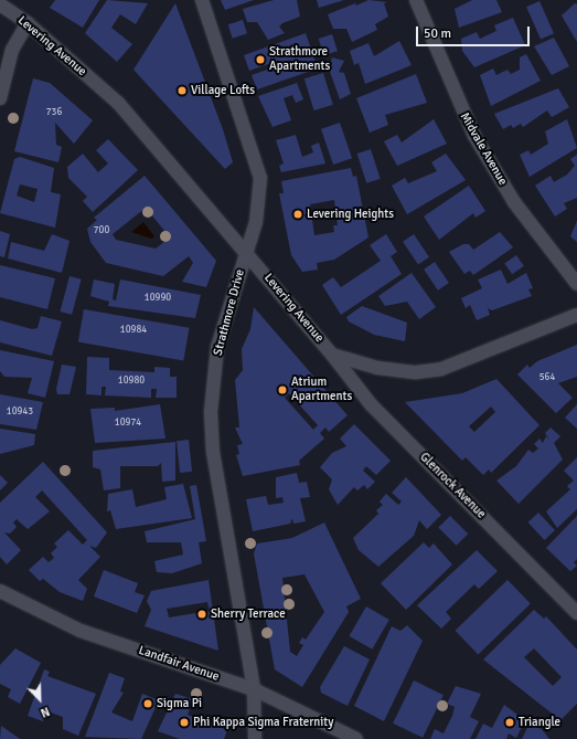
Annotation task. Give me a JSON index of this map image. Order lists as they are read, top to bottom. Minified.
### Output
{"streets":{"street":["Levering Avenue","Midvale Avenue","Strathmore Drive","Glenrock Avenue","Landfair Avenue"]},"crossings":[["Levering Avenue","Strathmore Drive"],["Levering Avenue","Glenrock Avenue"],["Strathmore Drive","Landfair Avenue"]],"places":["Strathmore Apartments","Village Lofts","Levering Heights","Atrium Apartments","Sherry Terrace","Sigma Pi","Phi Kappa Sigma Fraternity","Triangle"],"house_numbers":["736","700","10990","10984","564","10980","10943","10974"],"scale_bar":"50 m","north":"bottom right"}
